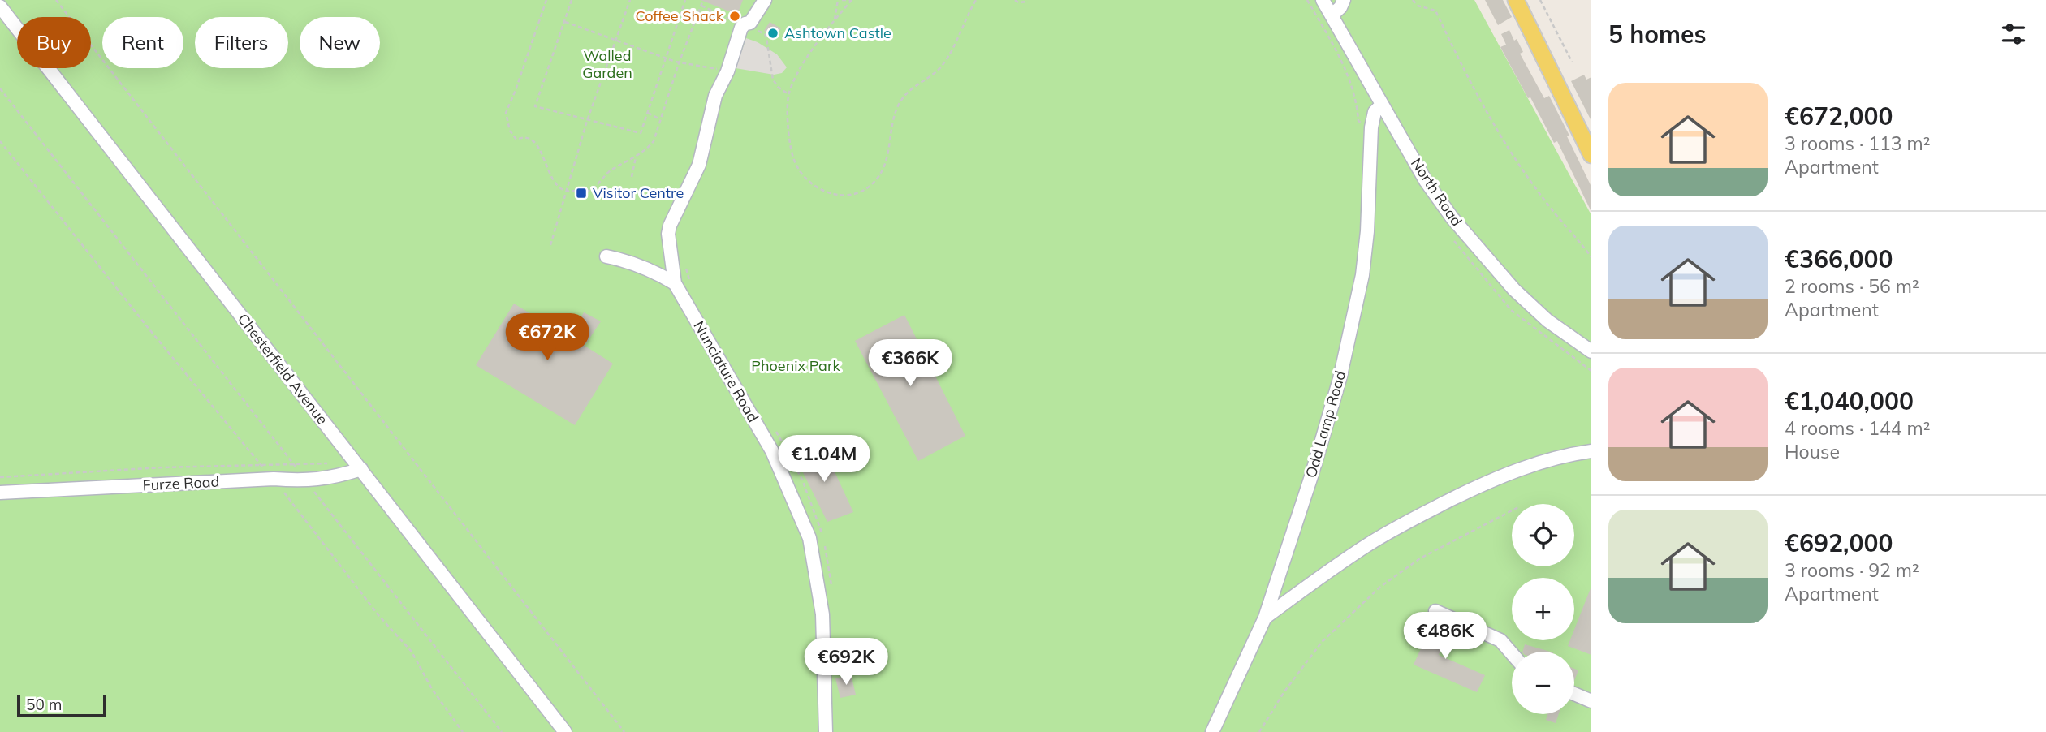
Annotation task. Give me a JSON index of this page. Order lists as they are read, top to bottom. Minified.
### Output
{"streets":{"street":["North Road","Chesterfield Avenue","Nunciature Road","Odd Lamp Road","Furze Road"]},"crossings":[["North Road","Odd Lamp Road"],["Chesterfield Avenue","Furze Road"]],"parks":["Walled Garden","Phoenix Park"],"places":{"other":["Coffee Shack","Ashtown Castle"],"transit":["Visitor Centre"]},"scale_bar":"50 m","page":{"heading":"5 homes","chip":["Buy","Rent","Filters","New"],"list":[{"name":"€672,000","note":"3 rooms · 113 m² · Apartment"},{"name":"€366,000","note":"2 rooms · 56 m² · Apartment"},{"name":"€1,040,000","note":"4 rooms · 144 m² · House"},{"name":"€692,000","note":"3 rooms · 92 m² · Apartment"}],"price":["€672K","€366K","€1.04M","€486K","€692K"],"map_buttons":["+","−"],"scale":"50 m"}}
